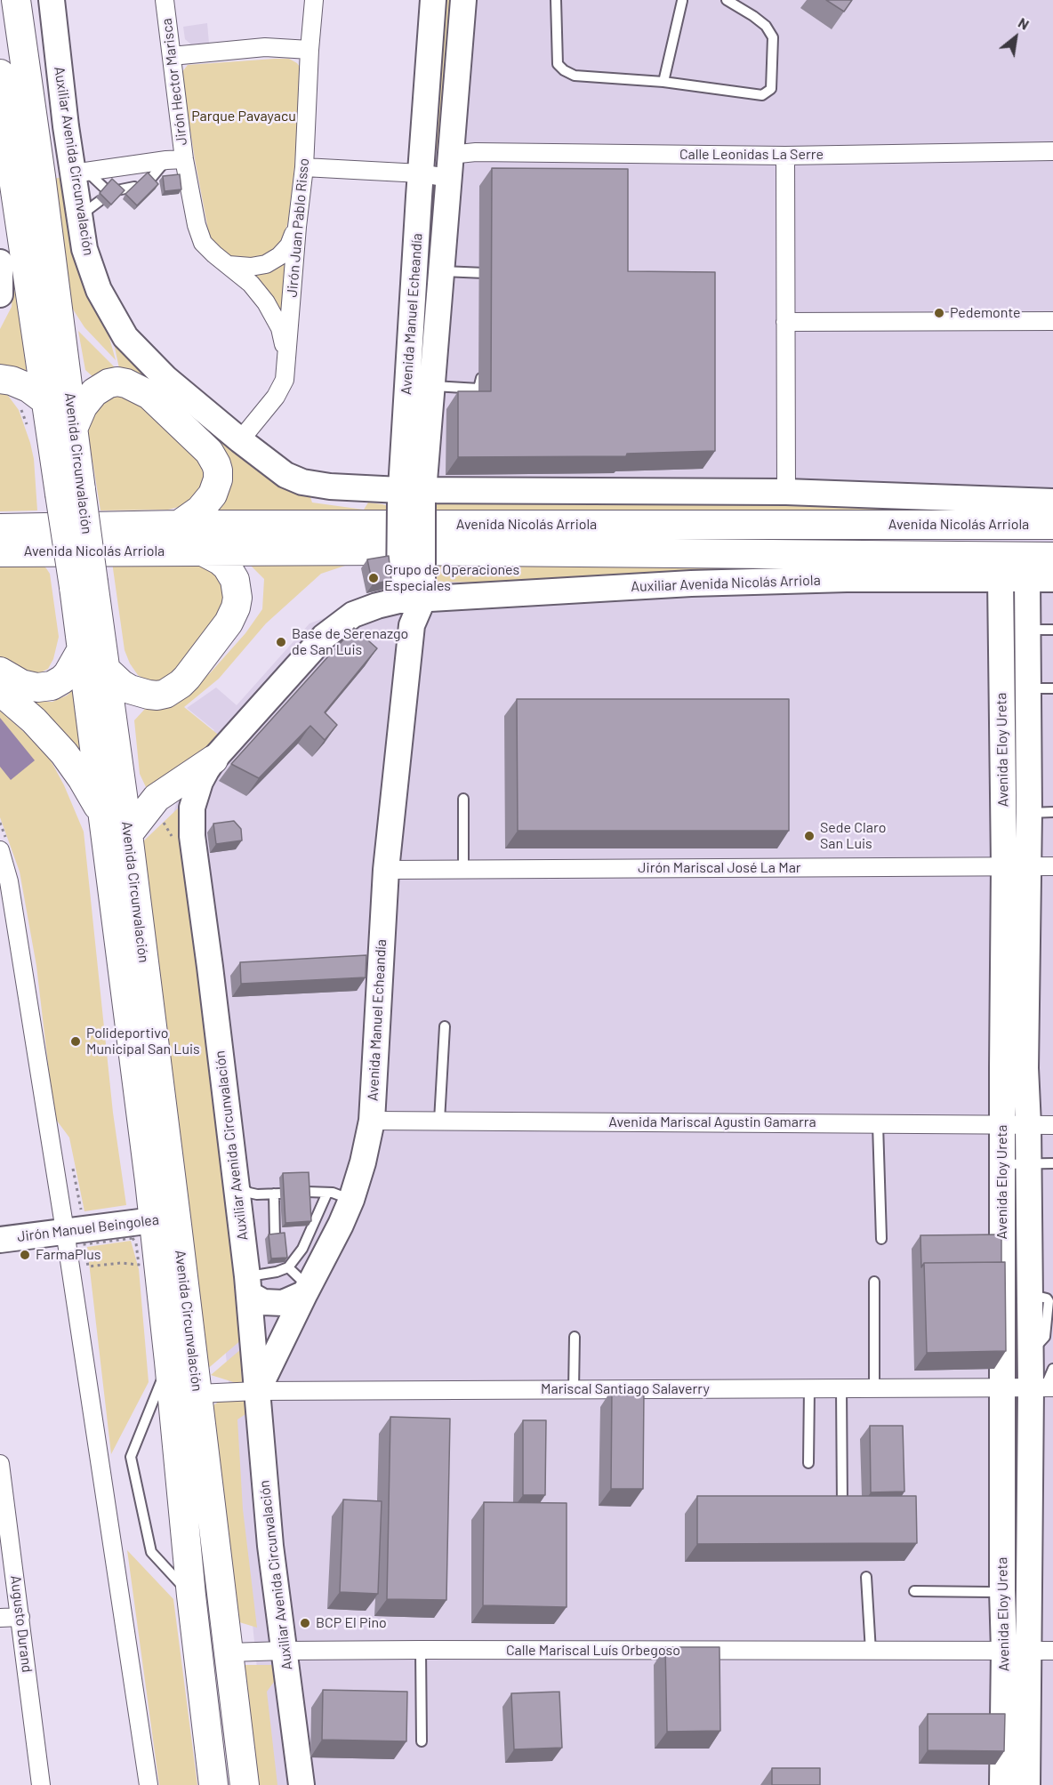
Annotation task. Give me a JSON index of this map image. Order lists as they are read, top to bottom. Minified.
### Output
{"streets":{"main road":["Avenida Circunvalación","Avenida Nicolás Arriola"],"street":["Jirón Hector Marisca","Calle Leonidas La Serre","Auxiliar Avenida Circunvalación","Jirón Juan Pablo Risso","Avenida Manuel Echeandía","Auxiliar Avenida Nicolás Arriola","Avenida Eloy Ureta","Jirón Mariscal José La Mar","Avenida Mariscal Agustin Gamarra","Jirón Manuel Beingolea","Mariscal Santiago Salaverry","Augusto Durand","Calle Mariscal Luís Orbegoso"]},"crossings":[["Jirón Hector Marisca","Jirón Juan Pablo Risso"],["Calle Leonidas La Serre","Jirón Juan Pablo Risso"],["Calle Leonidas La Serre","Avenida Manuel Echeandía"],["Auxiliar Avenida Circunvalación","Jirón Juan Pablo Risso"],["Auxiliar Avenida Circunvalación","Avenida Manuel Echeandía"],["Auxiliar Avenida Circunvalación","Auxiliar Avenida Nicolás Arriola"],["Auxiliar Avenida Circunvalación","Mariscal Santiago Salaverry"],["Auxiliar Avenida Circunvalación","Calle Mariscal Luís Orbegoso"],["Avenida Manuel Echeandía","Auxiliar Avenida Nicolás Arriola"],["Avenida Manuel Echeandía","Jirón Mariscal José La Mar"],["Avenida Manuel Echeandía","Avenida Mariscal Agustin Gamarra"],["Avenida Manuel Echeandía","Mariscal Santiago Salaverry"],["Avenida Circunvalación","Jirón Manuel Beingolea"],["Avenida Circunvalación","Mariscal Santiago Salaverry"],["Avenida Circunvalación","Calle Mariscal Luís Orbegoso"],["Auxiliar Avenida Nicolás Arriola","Avenida Eloy Ureta"],["Avenida Eloy Ureta","Jirón Mariscal José La Mar"],["Avenida Eloy Ureta","Avenida Mariscal Agustin Gamarra"],["Avenida Eloy Ureta","Mariscal Santiago Salaverry"],["Avenida Eloy Ureta","Calle Mariscal Luís Orbegoso"]],"parks":["Parque Pavayacu"],"places":["Pedemonte","Grupo de Operaciones Especiales","Base de Serenazgo de San Luis","Sede Claro San Luis","Polideportivo Municipal San Luis","FarmaPlus","BCP El Pino"],"north":"top right"}
